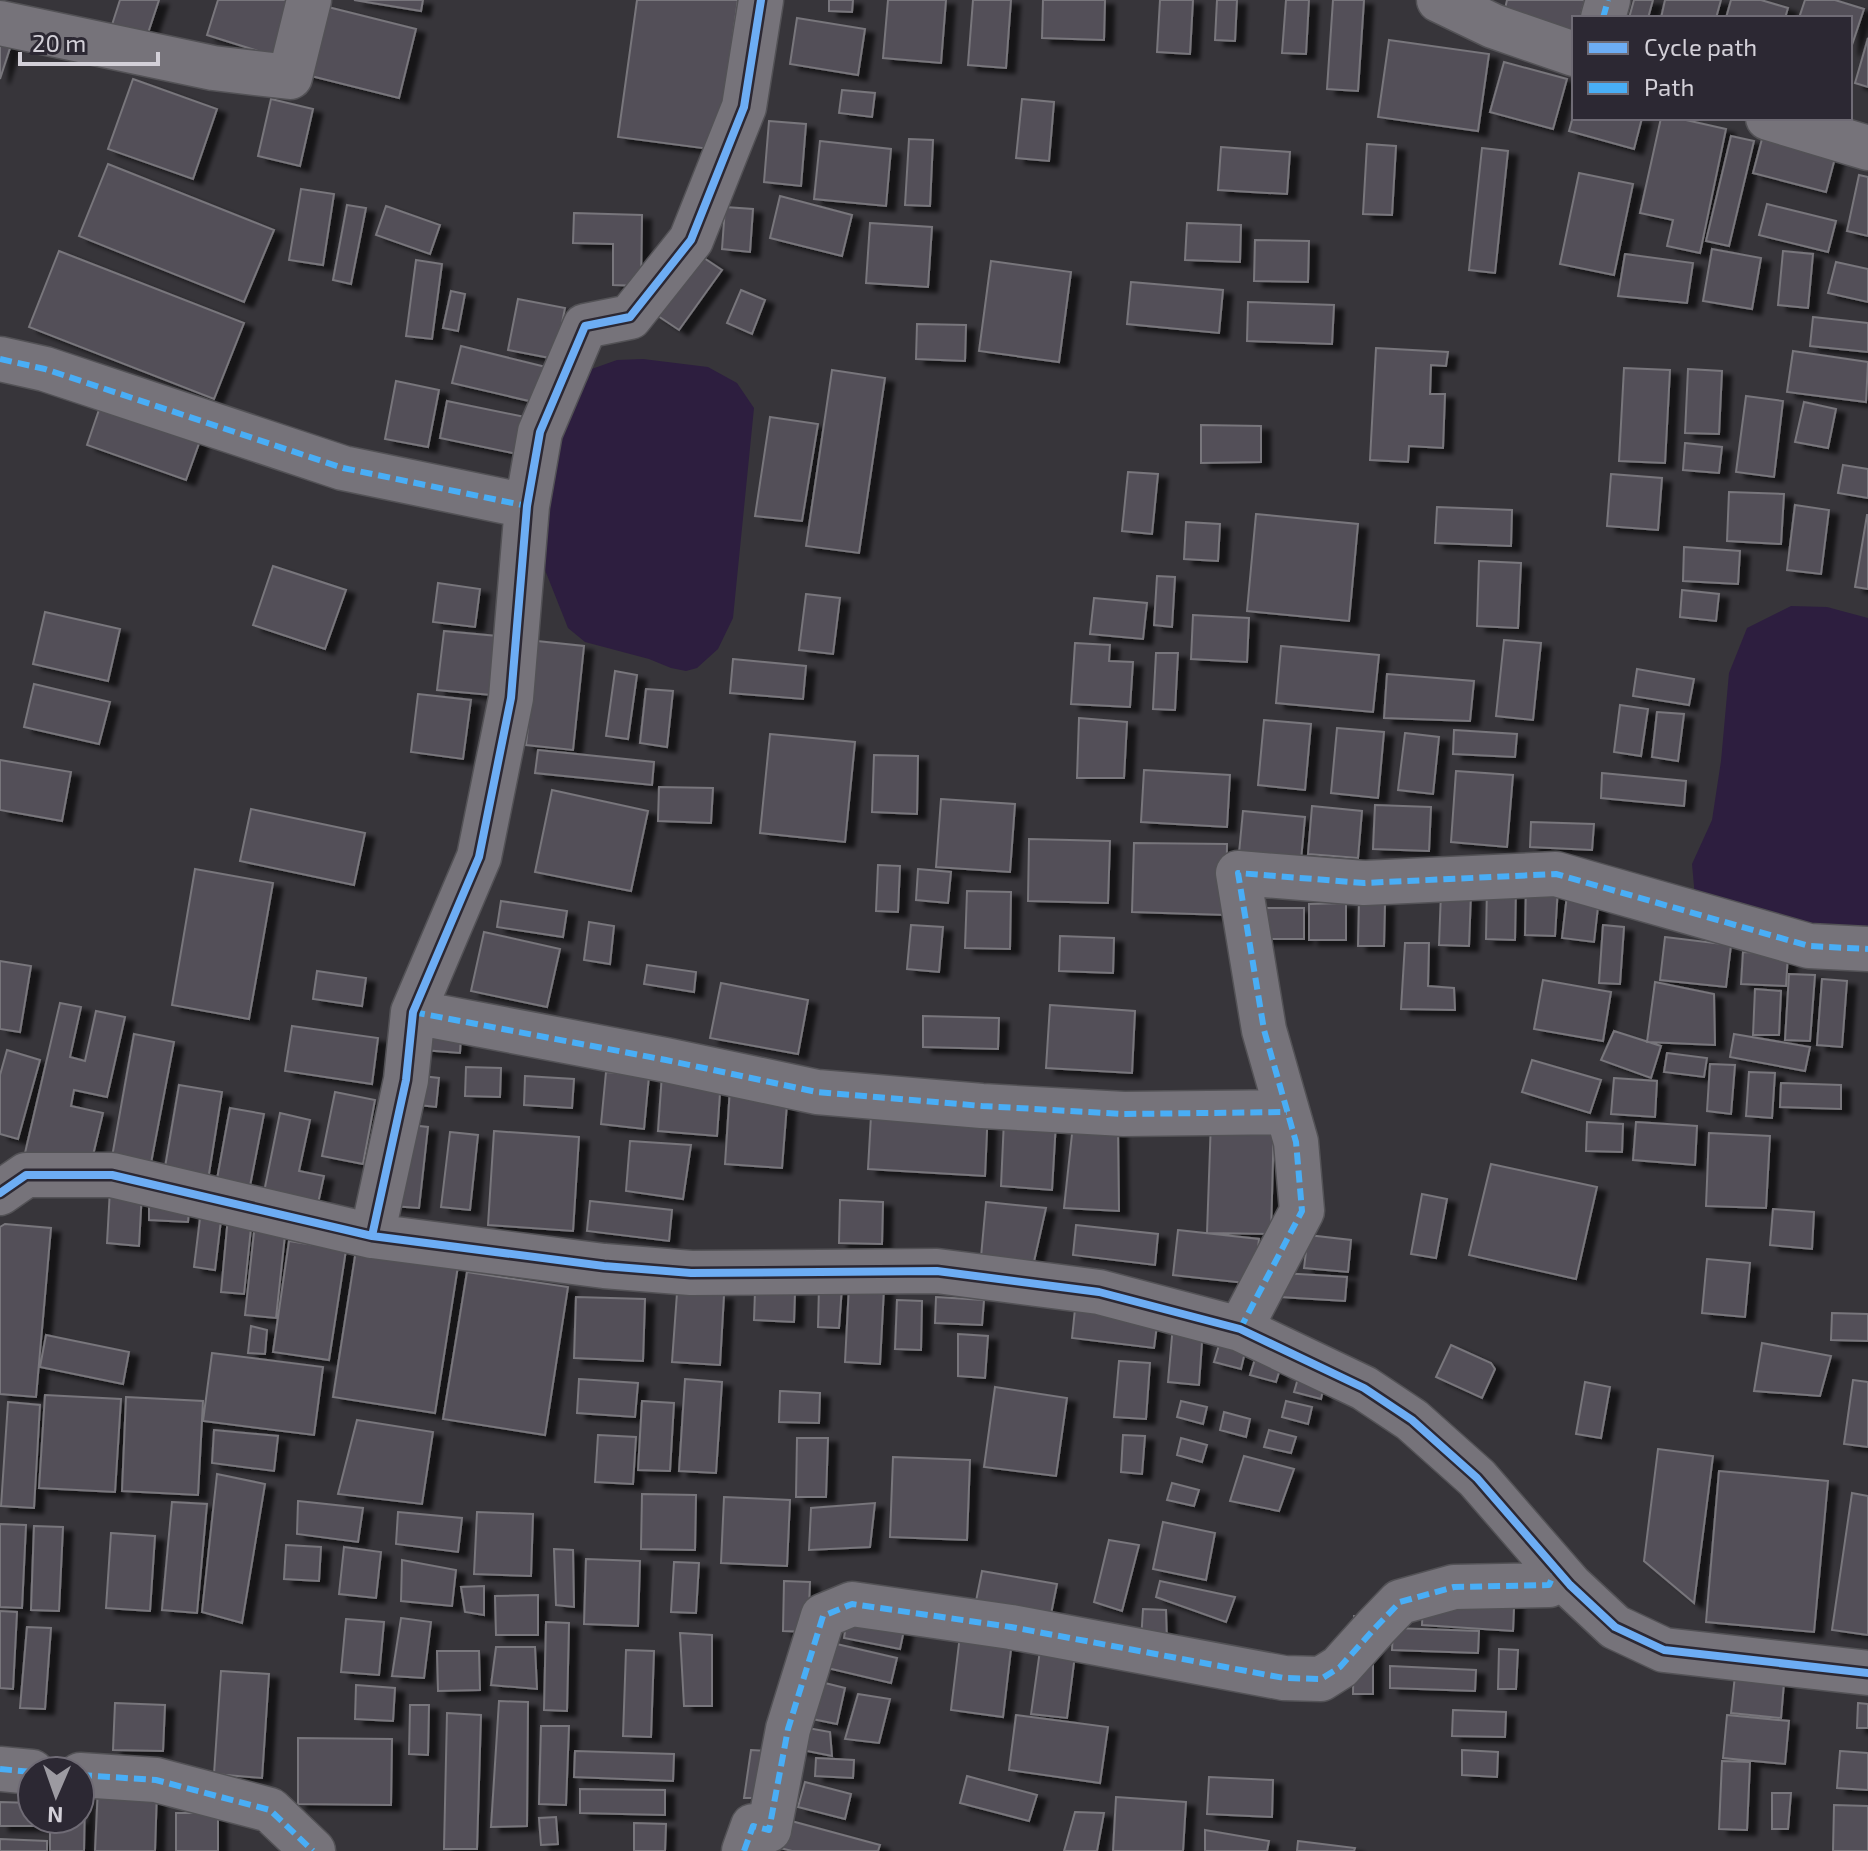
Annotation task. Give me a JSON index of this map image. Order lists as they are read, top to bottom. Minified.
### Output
{"legend":["Cycle path","Path"],"scale_bar":"20 m","north":"bottom"}
